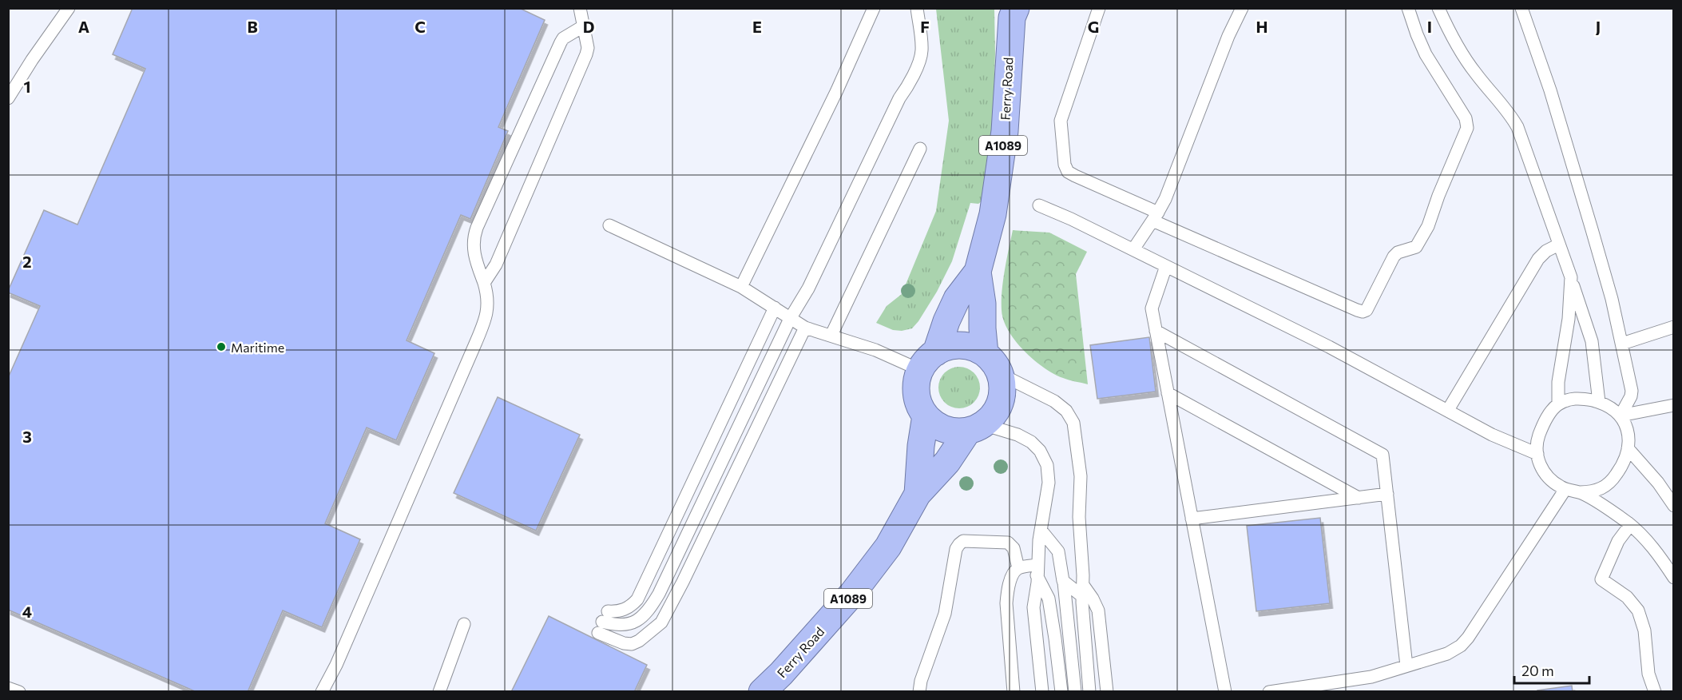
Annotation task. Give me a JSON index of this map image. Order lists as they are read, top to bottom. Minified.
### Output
{"streets":{"highway":["Ferry Road","A1089"]},"places":["Maritime"],"scale_bar":"20 m","grid":{"columns":["A","B","C","D","E","F","G","H","I","J"],"rows":["1","2","3","4"]}}
